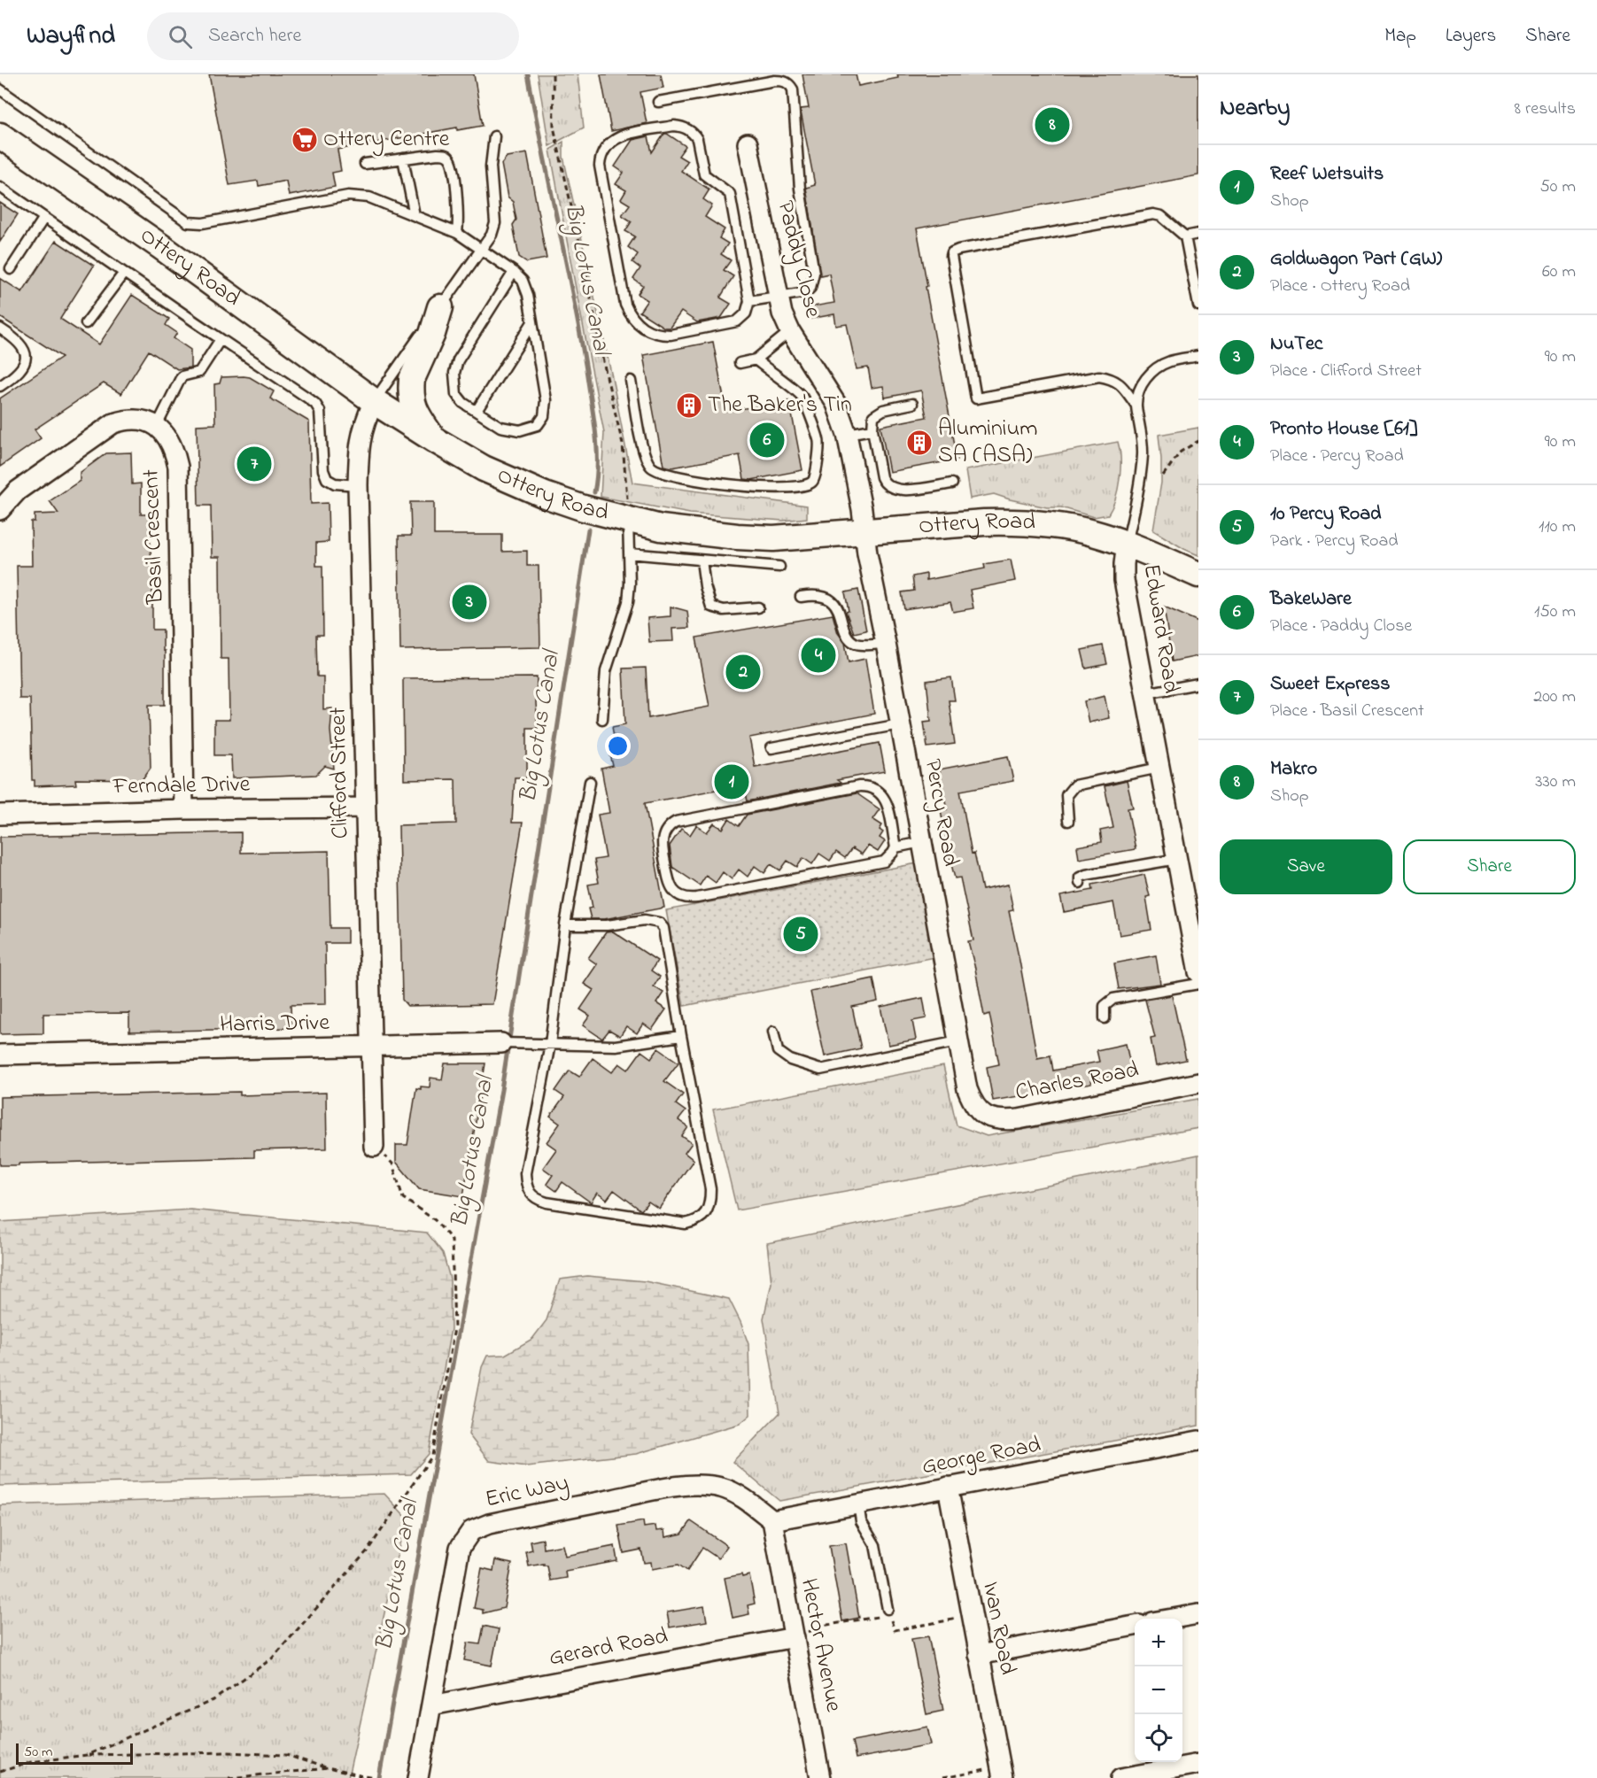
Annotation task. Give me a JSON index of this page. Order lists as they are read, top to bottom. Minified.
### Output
{"streets":{"street":["Paddy Close","Ottery Road","Basil Crescent","Edward Road","Clifford Street","Ferndale Drive","Percy Road","Harris Drive","Charles Road","George Road","Eric Way","Ivan Road","Hector Avenue","Gerard Road"]},"crossings":[["Paddy Close","Ottery Road"],["Paddy Close","Percy Road"],["Ottery Road","Edward Road"],["Ottery Road","Clifford Street"],["Ottery Road","Percy Road"],["Basil Crescent","Ferndale Drive"],["Clifford Street","Ferndale Drive"],["Clifford Street","Harris Drive"],["Percy Road","Charles Road"],["George Road","Eric Way"],["George Road","Ivan Road"],["George Road","Hector Avenue"],["Eric Way","Hector Avenue"],["Eric Way","Gerard Road"],["Hector Avenue","Gerard Road"]],"water":["Big Lotus Canal"],"places":{"supermarket":["Ottery Centre"],"building":["The Baker's Tin","Aluminium SA (ASA)"]},"scale_bar":"50 m","page":{"header":"Wayfind","search":"Search here","nav":["Map","Layers","Share"],"heading":["Nearby","8 results"],"pins":["8","6","7","3","4","2","1","5"],"list":[{"mark":"1","name":"Reef Wetsuits","note":"Shop","value":"50 m"},{"mark":"2","name":"Goldwagon Part (GW)","note":"Place · Ottery Road","value":"60 m"},{"mark":"3","name":"NuTec","note":"Place · Clifford Street","value":"90 m"},{"mark":"4","name":"Pronto House [61]","note":"Place · Percy Road","value":"90 m"},{"mark":"5","name":"10 Percy Road","note":"Park · Percy Road","value":"110 m"},{"mark":"6","name":"BakeWare","note":"Place · Paddy Close","value":"150 m"},{"mark":"7","name":"Sweet Express","note":"Place · Basil Crescent","value":"200 m"},{"mark":"8","name":"Makro","note":"Shop","value":"330 m"}],"buttons":["Save","Share"],"map_buttons":["+","−"],"scale":"50 m"}}
